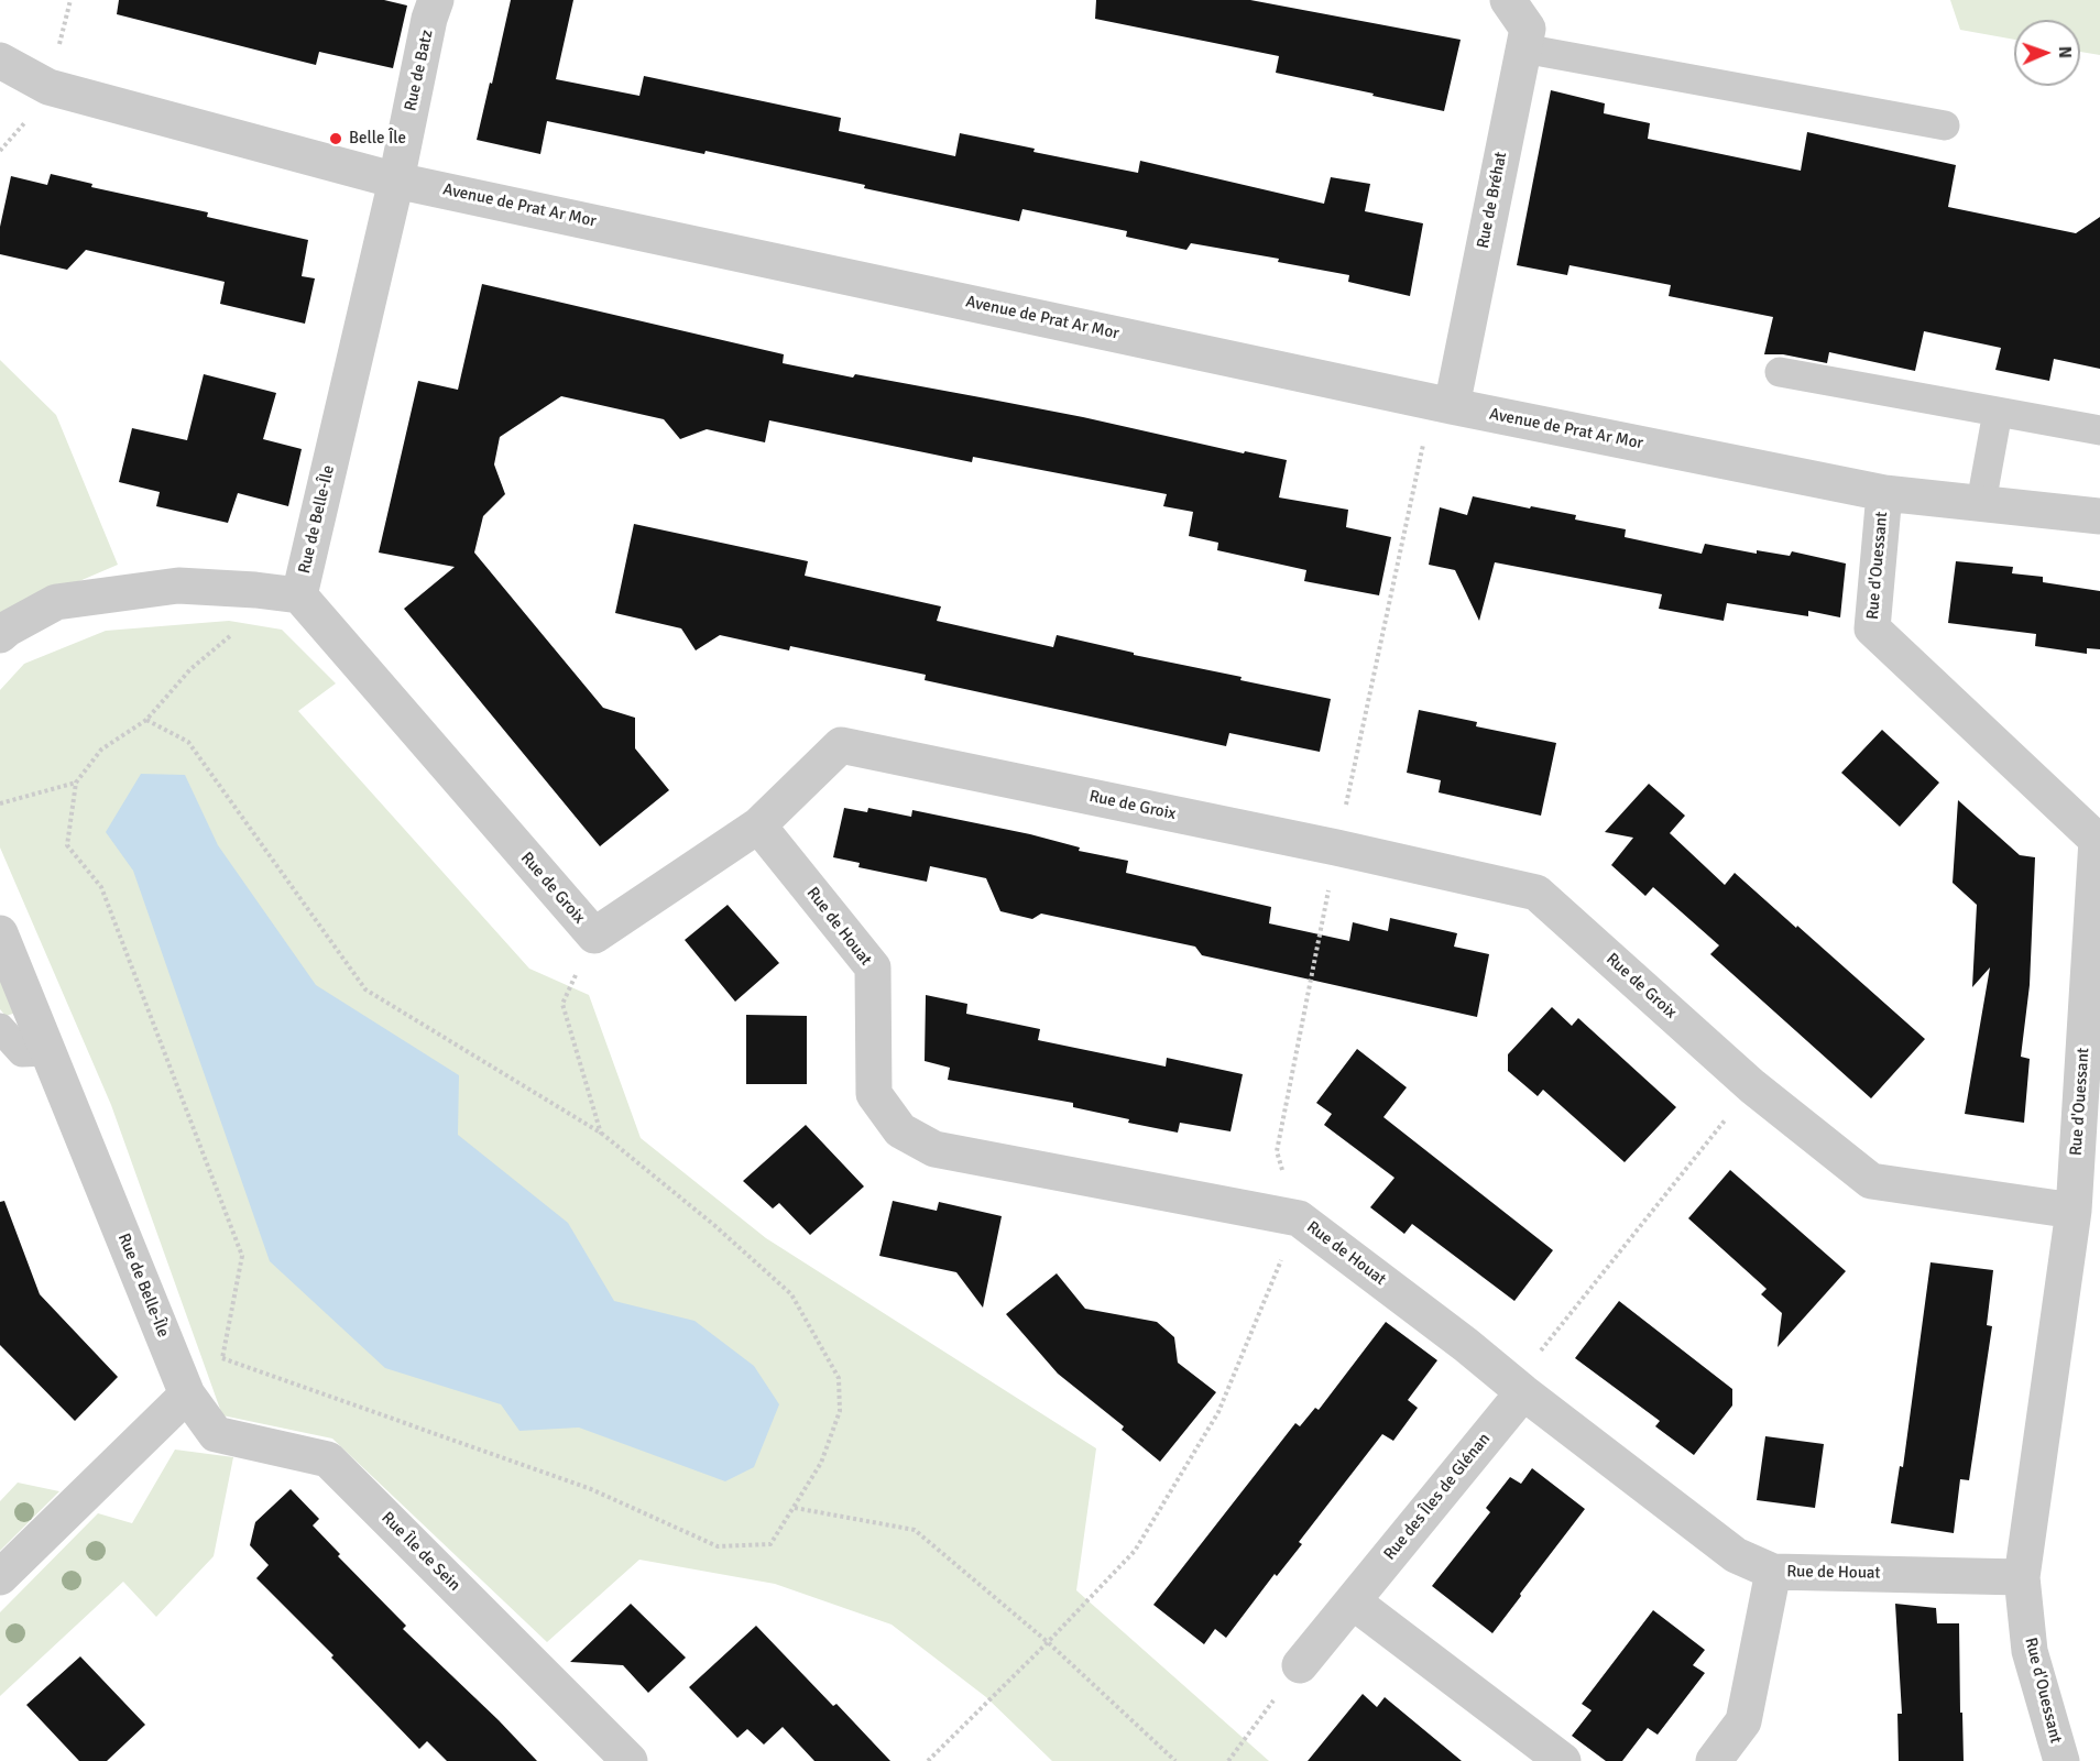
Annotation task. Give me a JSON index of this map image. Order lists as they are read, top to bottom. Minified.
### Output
{"streets":{"street":["Rue de Batz","Rue de Bréhat","Avenue de Prat Ar Mor","Rue de Belle-Île","Rue d'Ouessant","Rue de Groix","Rue de Houat","Rue des Îles de Glénan","Rue Île de Sein"]},"crossings":[["Rue de Batz","Avenue de Prat Ar Mor"],["Rue de Batz","Rue de Belle-Île"],["Rue de Bréhat","Avenue de Prat Ar Mor"],["Avenue de Prat Ar Mor","Rue de Belle-Île"],["Avenue de Prat Ar Mor","Rue d'Ouessant"],["Rue de Belle-Île","Rue de Groix"],["Rue de Belle-Île","Rue Île de Sein"],["Rue d'Ouessant","Rue de Groix"],["Rue d'Ouessant","Rue de Houat"],["Rue de Groix","Rue de Houat"],["Rue de Houat","Rue des Îles de Glénan"]],"places":["Belle Île"],"north":"right"}
